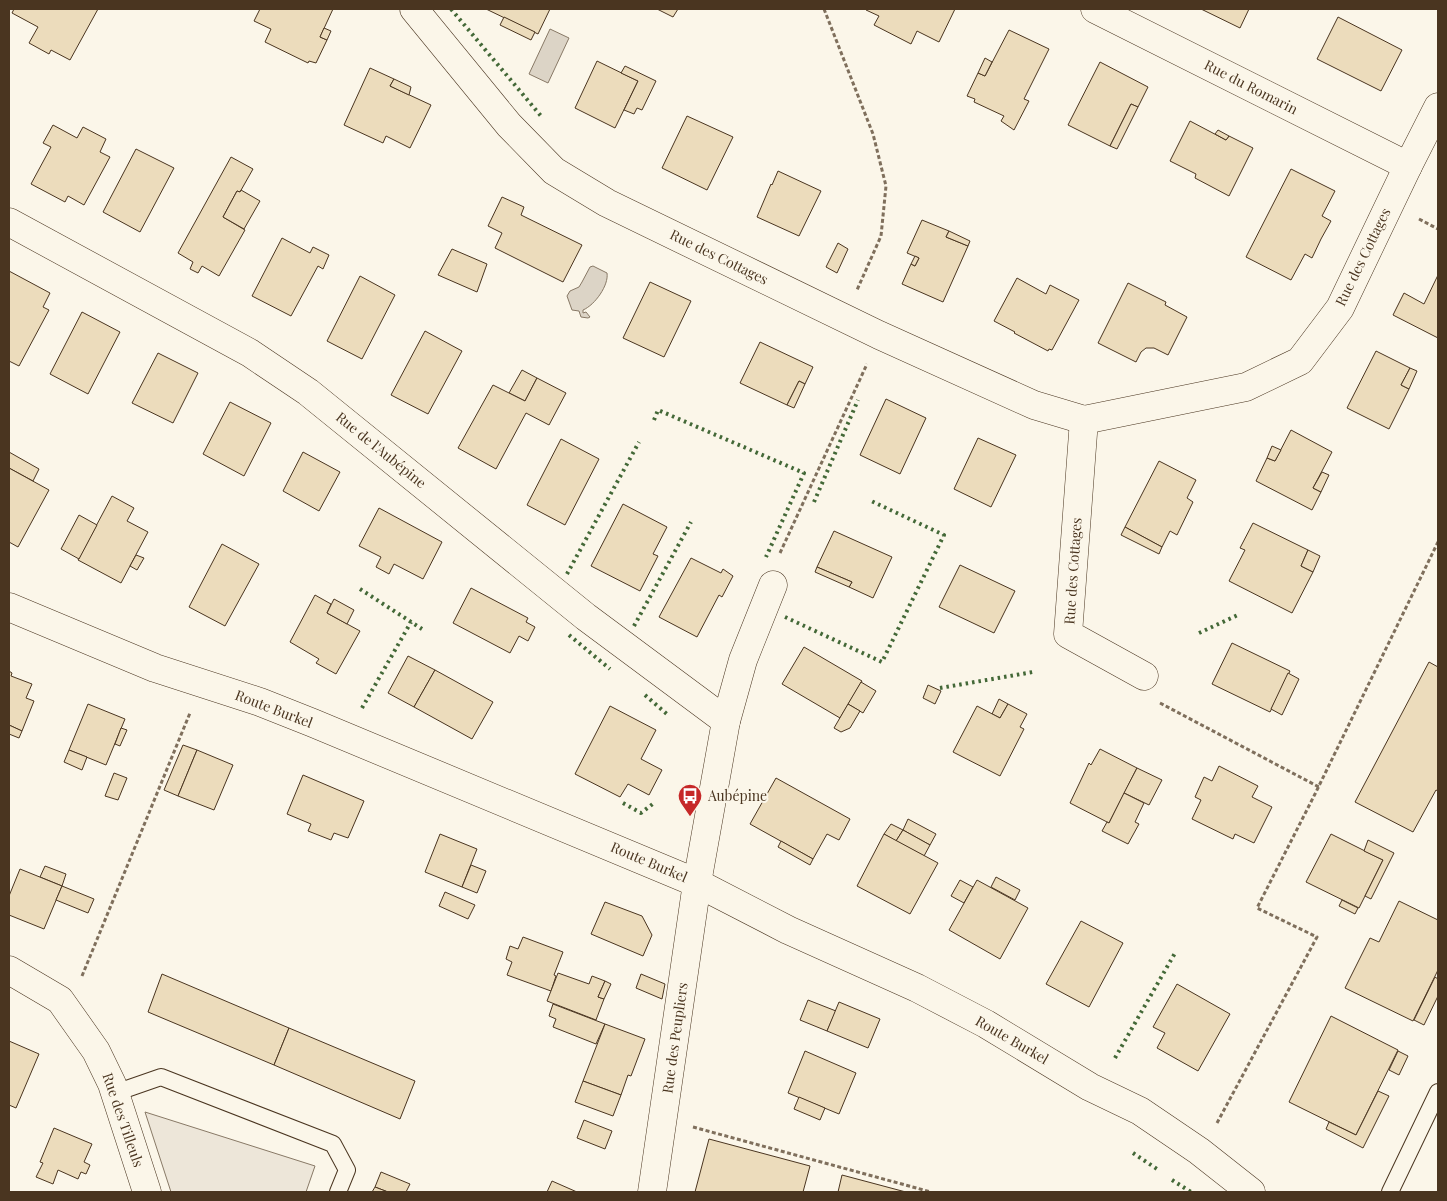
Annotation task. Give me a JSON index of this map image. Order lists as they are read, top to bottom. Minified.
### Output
{"streets":{"street":["Rue du Romarin","Rue des Cottages","Rue de l'Aubépine","Route Burkel","Rue des Peupliers","Rue des Tilleuls"]},"crossings":[["Rue du Romarin","Rue des Cottages"],["Route Burkel","Rue des Peupliers"]],"places":{"bus stop":["Aubépine"]}}
